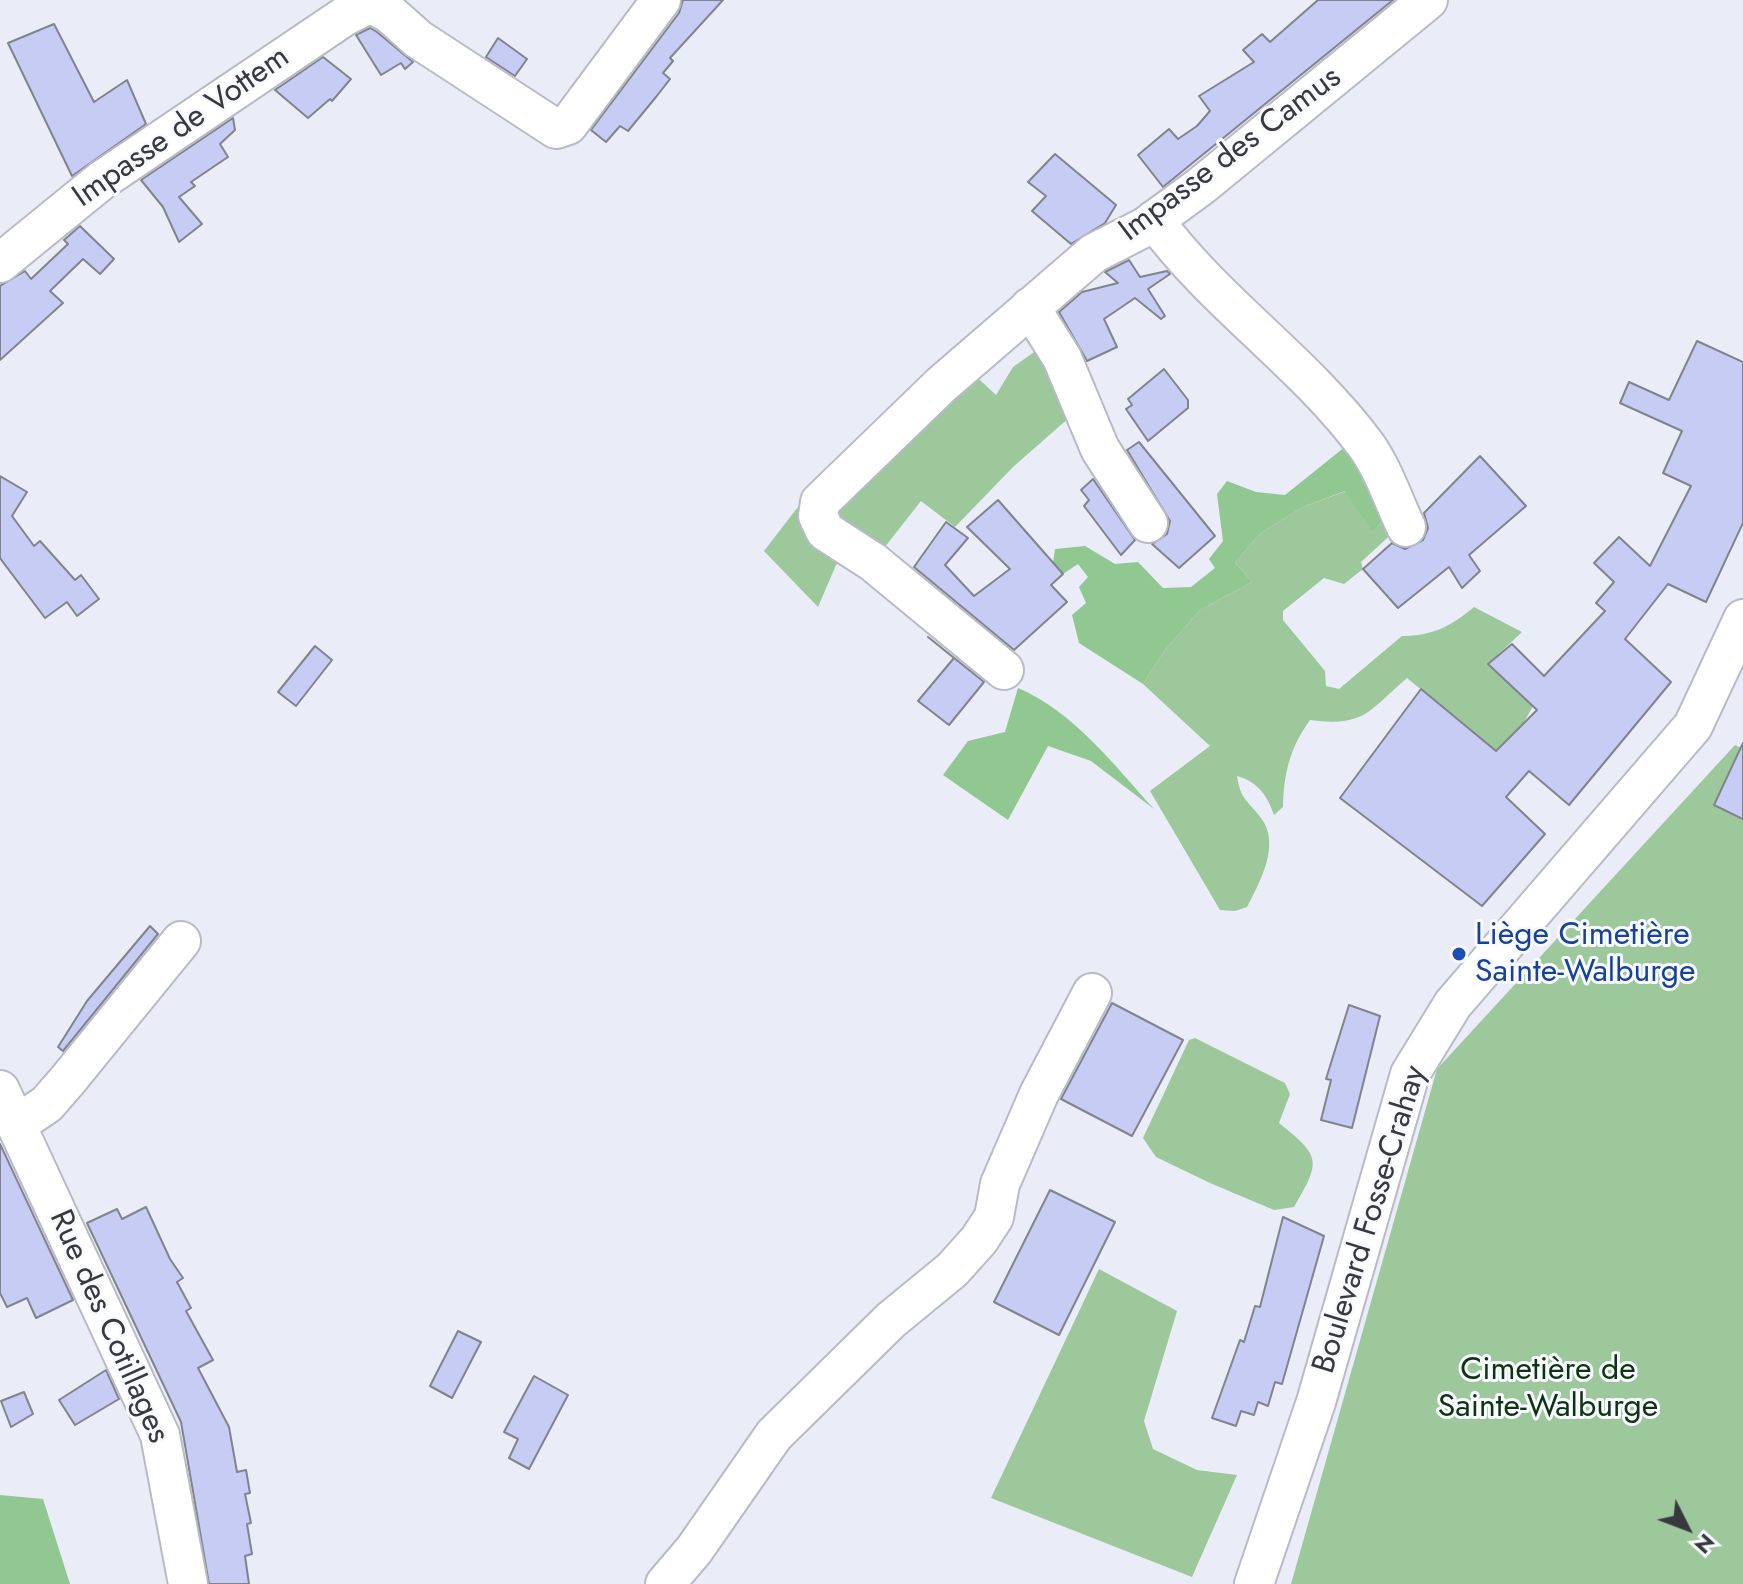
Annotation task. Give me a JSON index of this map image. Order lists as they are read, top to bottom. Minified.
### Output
{"streets":{"street":["Impasse de Vottem","Impasse des Camus","Boulevard Fosse-Crahay","Rue des Cotillages"]},"parks":["Cimetière de Sainte-Walburge"],"places":["Liège Cimetière Sainte-Walburge"],"north":"bottom right"}
